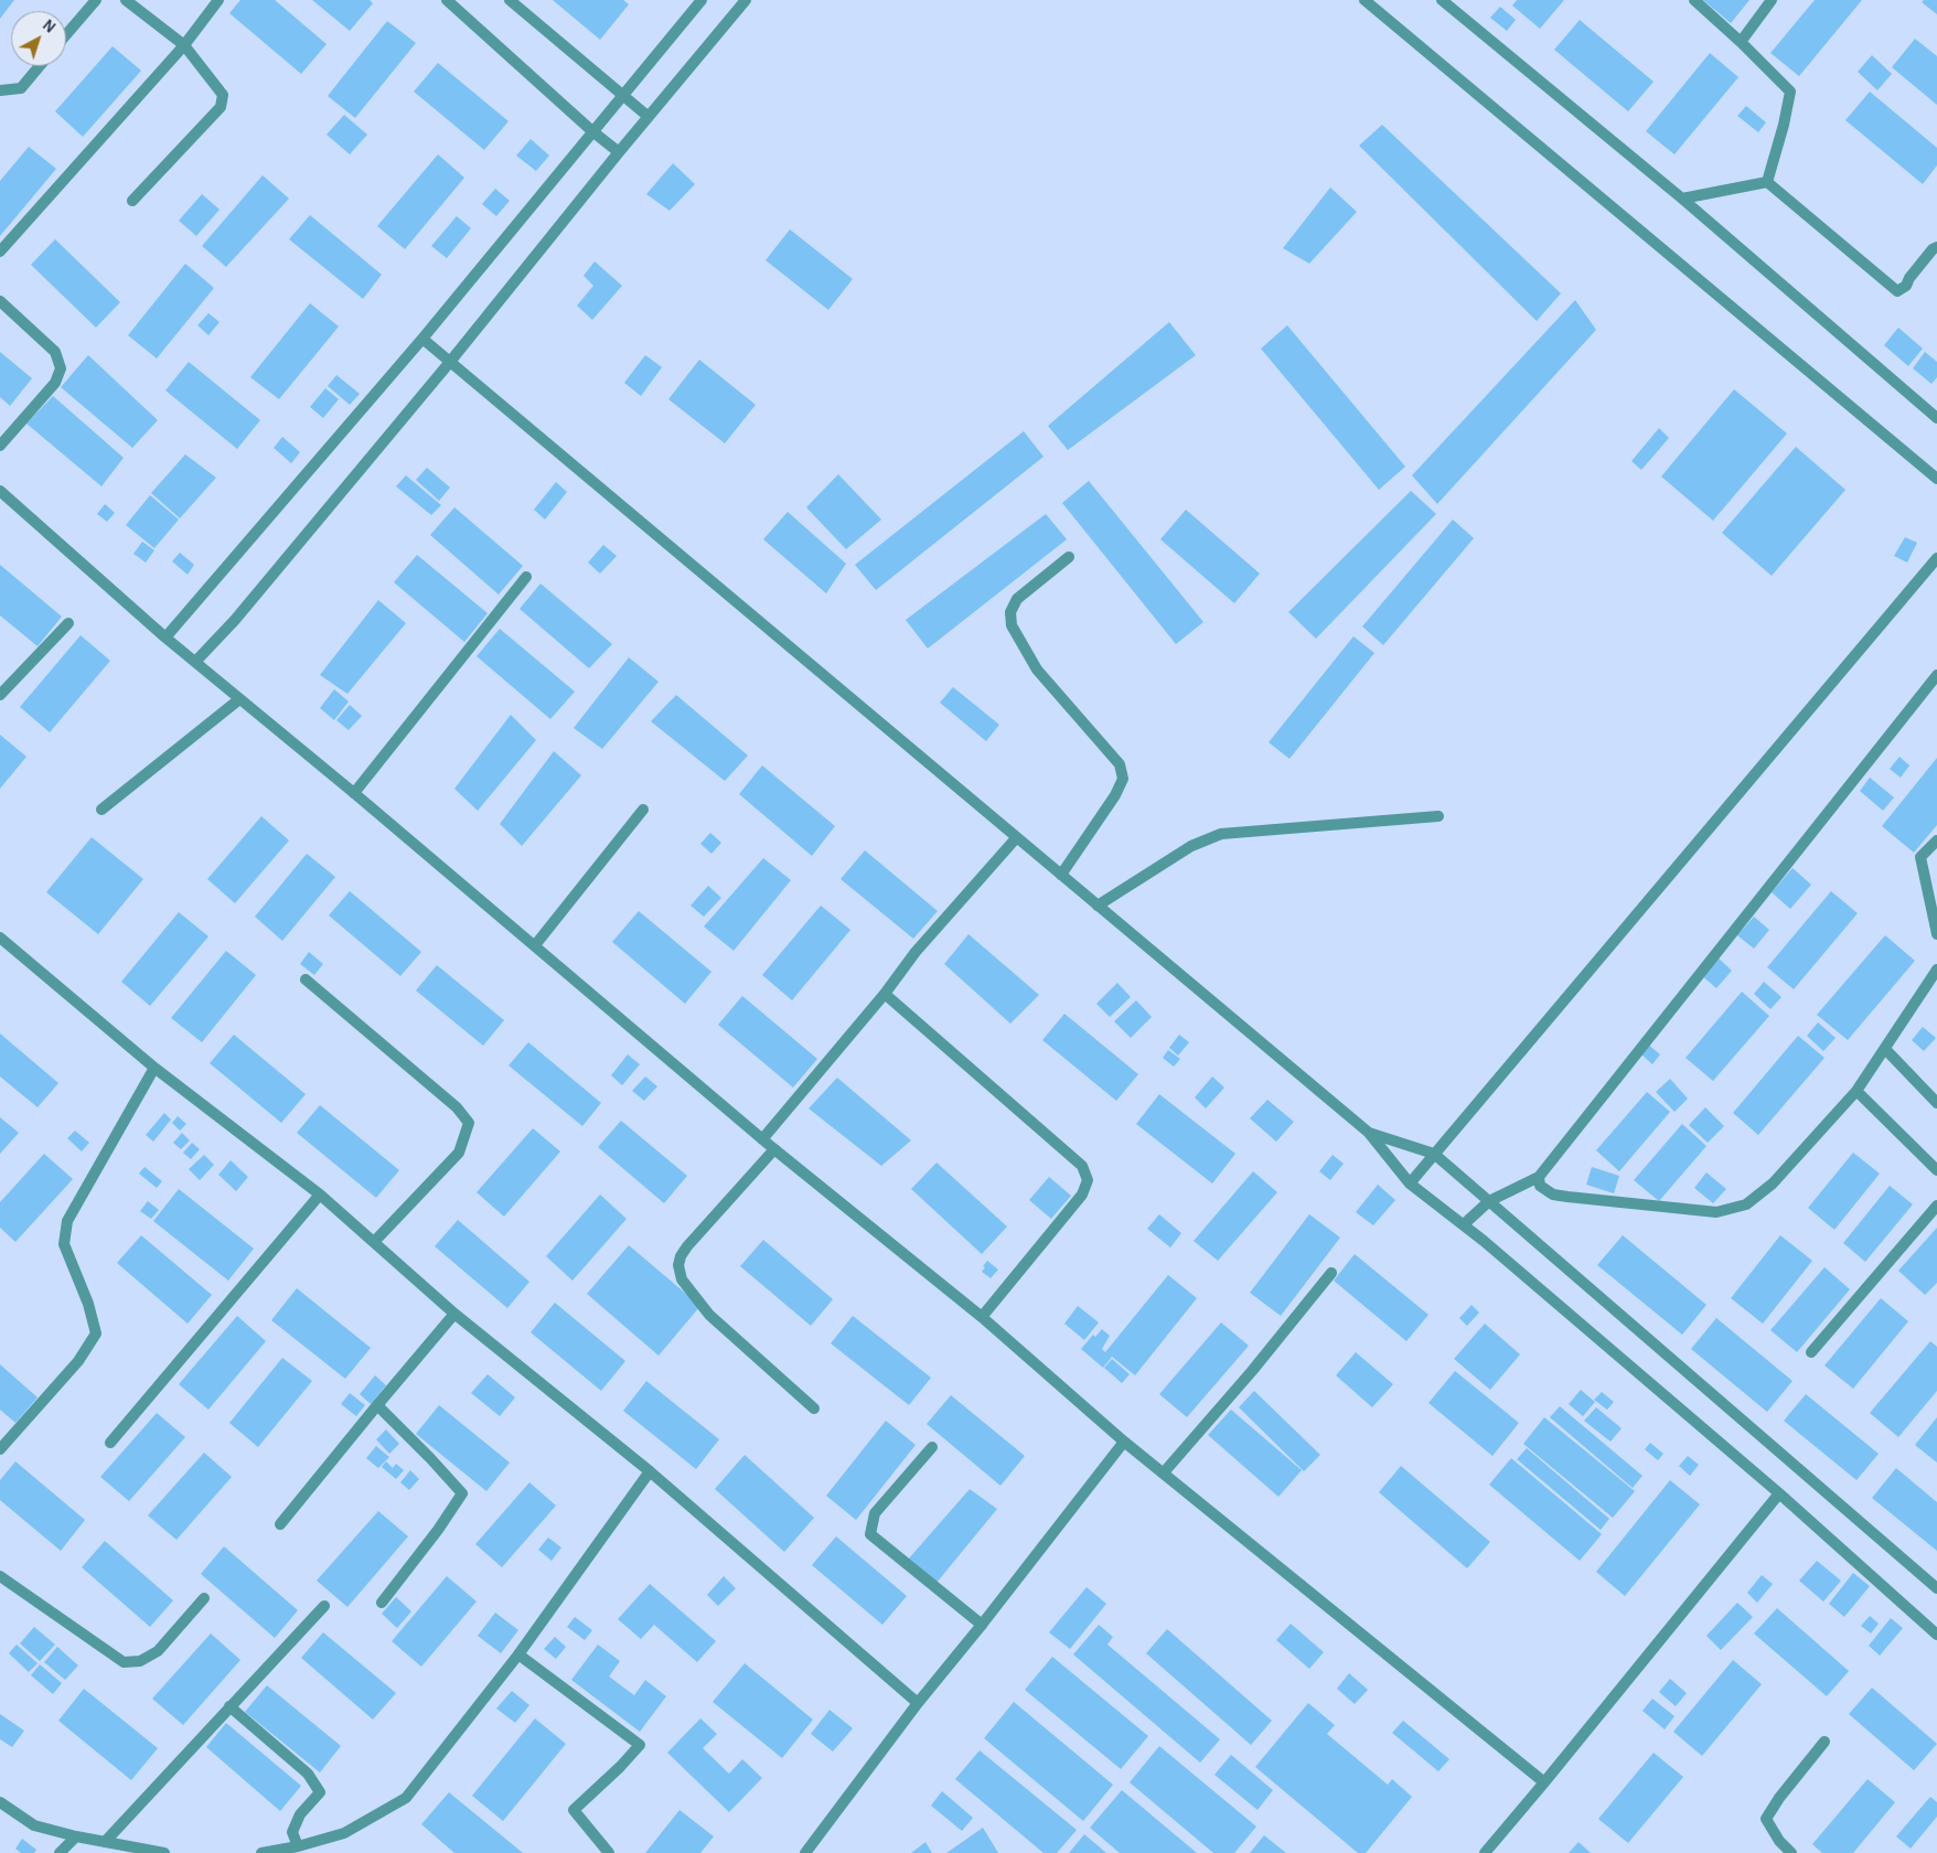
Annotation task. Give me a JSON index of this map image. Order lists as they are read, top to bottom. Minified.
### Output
{"north":"top right"}
